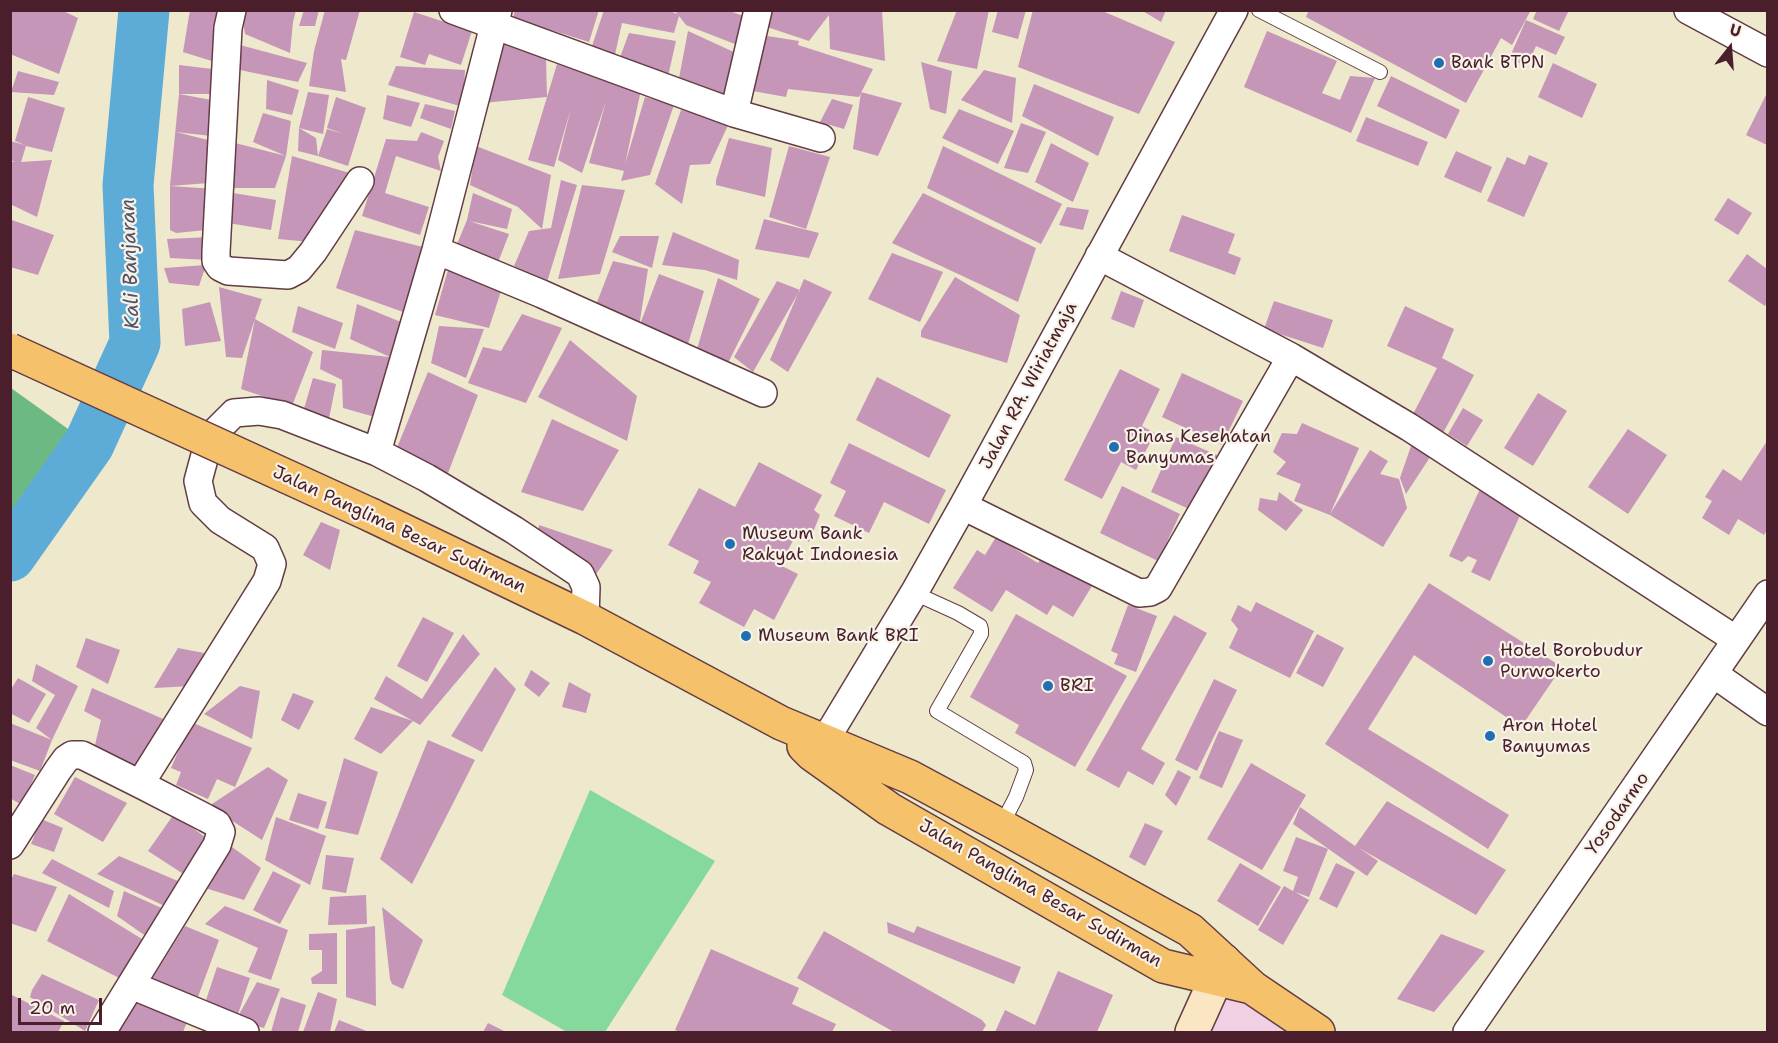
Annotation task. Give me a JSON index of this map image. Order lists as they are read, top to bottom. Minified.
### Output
{"streets":{"main road":["Jalan Panglima Besar Sudirman"],"street":["Jalan RA. Wiriatmaja","Yosodarmo"]},"crossings":[["Jalan RA. Wiriatmaja","Jalan Panglima Besar Sudirman"]],"water":["Kali Banjaran"],"places":["Bank BTPN","Dinas Kesehatan Banyumas","Museum Bank Rakyat Indonesia","Museum Bank BRI","Hotel Borobudur Purwokerto","BRI","Aron Hotel Banyumas"],"scale_bar":"20 m","north":"top"}
